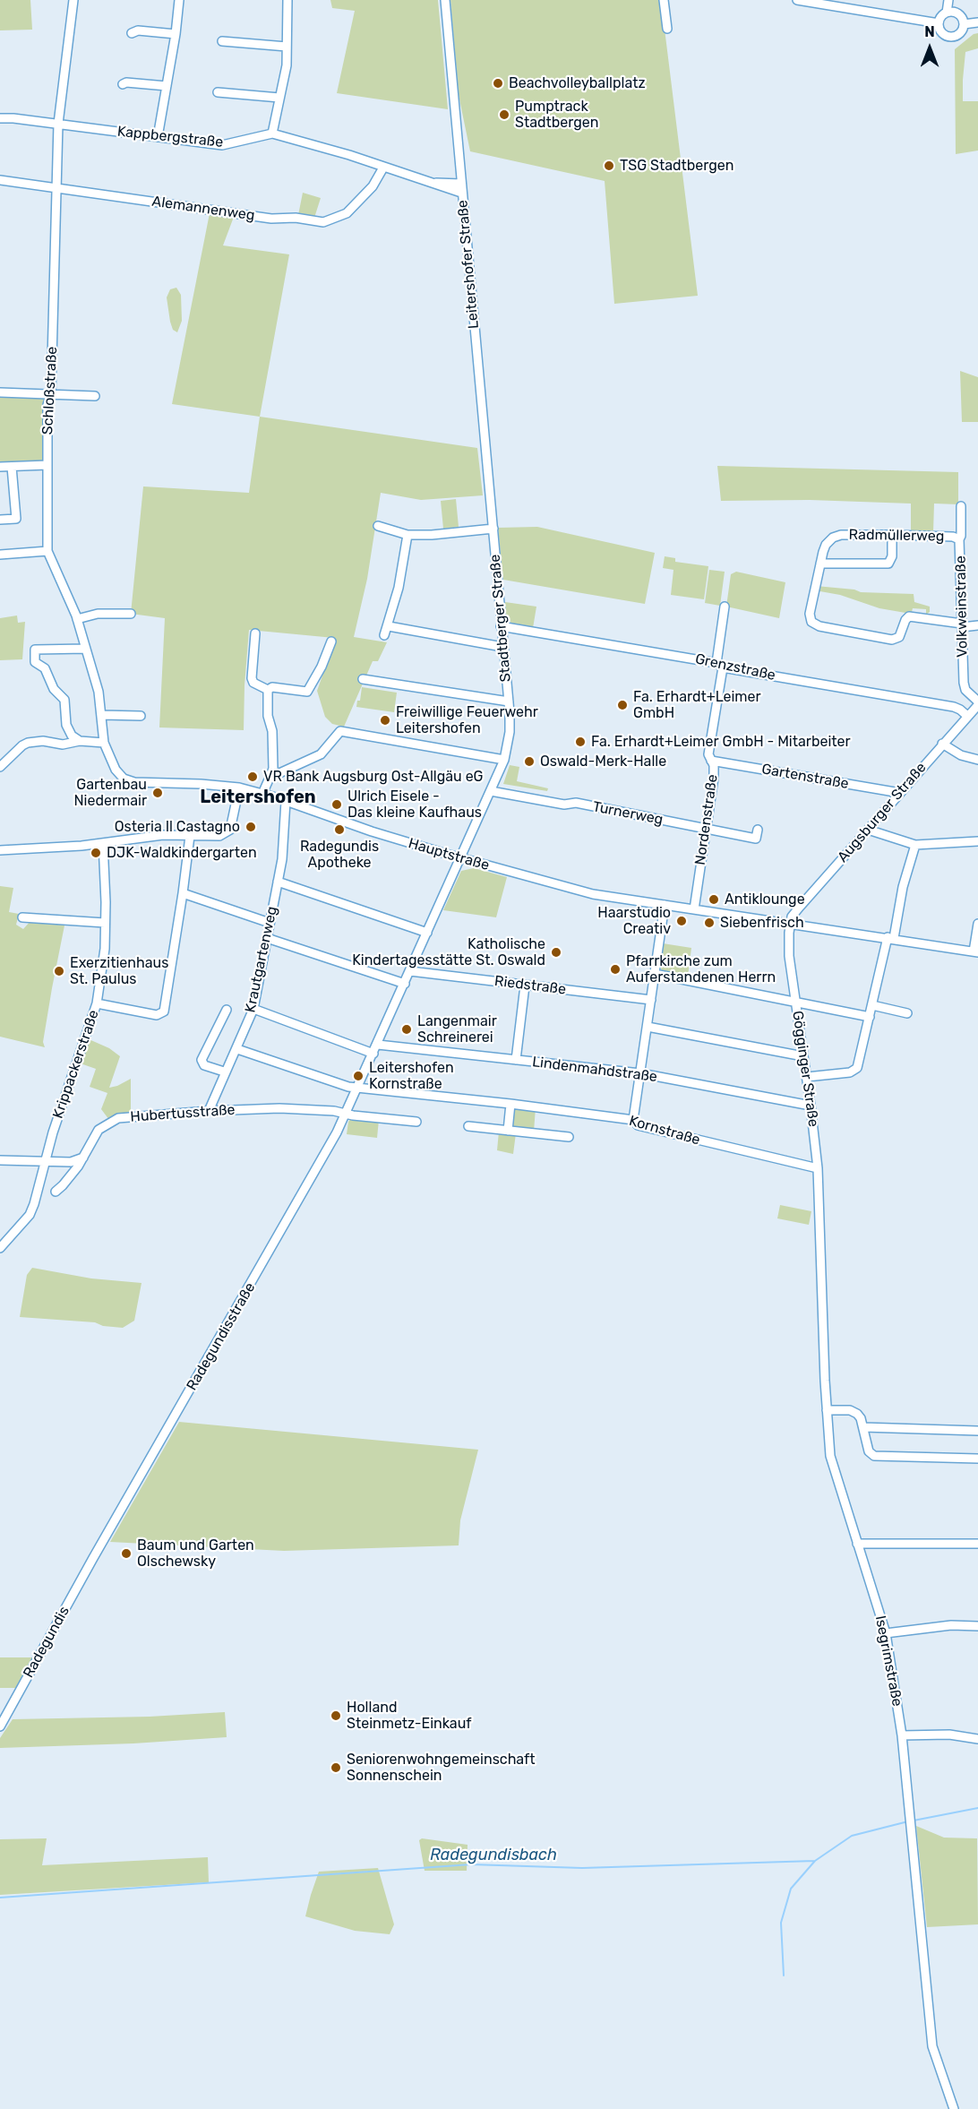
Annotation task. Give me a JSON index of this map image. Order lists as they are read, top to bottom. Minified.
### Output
{"streets":{"street":["Kappbergstraße","Alemannenweg","Leitershofer Straße","Schloßstraße","Radmüllerweg","Volkweinstraße","Stadtberger Straße","Grenzstraße","Gartenstraße","Augsburger Straße","Turnerweg","Nordenstraße","Hauptstraße","Krautgartenweg","Riedstraße","Krippackerstraße","Gögginger Straße","Lindenmahdstraße","Hubertusstraße","Kornstraße","Radegundisstraße","Radegundis","Isegrimstraße"]},"crossings":[["Kappbergstraße","Alemannenweg"],["Kappbergstraße","Leitershofer Straße"],["Kappbergstraße","Schloßstraße"],["Alemannenweg","Schloßstraße"],["Leitershofer Straße","Stadtberger Straße"],["Schloßstraße","Hauptstraße"],["Radmüllerweg","Volkweinstraße"],["Volkweinstraße","Augsburger Straße"],["Stadtberger Straße","Grenzstraße"],["Stadtberger Straße","Turnerweg"],["Stadtberger Straße","Hauptstraße"],["Stadtberger Straße","Radegundisstraße"],["Grenzstraße","Augsburger Straße"],["Grenzstraße","Nordenstraße"],["Gartenstraße","Augsburger Straße"],["Gartenstraße","Nordenstraße"],["Augsburger Straße","Hauptstraße"],["Augsburger Straße","Gögginger Straße"],["Turnerweg","Nordenstraße"],["Nordenstraße","Hauptstraße"],["Hauptstraße","Krautgartenweg"],["Hauptstraße","Gögginger Straße"],["Hauptstraße","Radegundisstraße"],["Krautgartenweg","Hubertusstraße"],["Krautgartenweg","Kornstraße"],["Riedstraße","Radegundisstraße"],["Gögginger Straße","Lindenmahdstraße"],["Gögginger Straße","Kornstraße"],["Gögginger Straße","Isegrimstraße"],["Lindenmahdstraße","Radegundisstraße"],["Hubertusstraße","Radegundisstraße"],["Kornstraße","Radegundisstraße"],["Radegundisstraße","Radegundis"]],"districts":["Leitershofen"],"water":["Radegundisbach"],"places":["Beachvolleyballplatz","Pumptrack Stadtbergen","TSG Stadtbergen","Fa. Erhardt+Leimer GmbH","Freiwillige Feuerwehr Leitershofen","Fa. Erhardt+Leimer GmbH - Mitarbeiter","Oswald-Merk-Halle","VR Bank Augsburg Ost-Allgäu eG","Gartenbau Niedermair","Ulrich Eisele - Das kleine Kaufhaus","Osteria Il Castagno","Radegundis Apotheke","DJK-Waldkindergarten","Antiklounge","Haarstudio Creativ","Siebenfrisch","Katholische Kindertagesstätte St. Oswald","Pfarrkirche zum Auferstandenen Herrn","Exerzitienhaus St. Paulus","Langenmair Schreinerei","Leitershofen Kornstraße","Baum und Garten Olschewsky","Holland Steinmetz-Einkauf","Seniorenwohngemeinschaft Sonnenschein"],"north":"top"}
